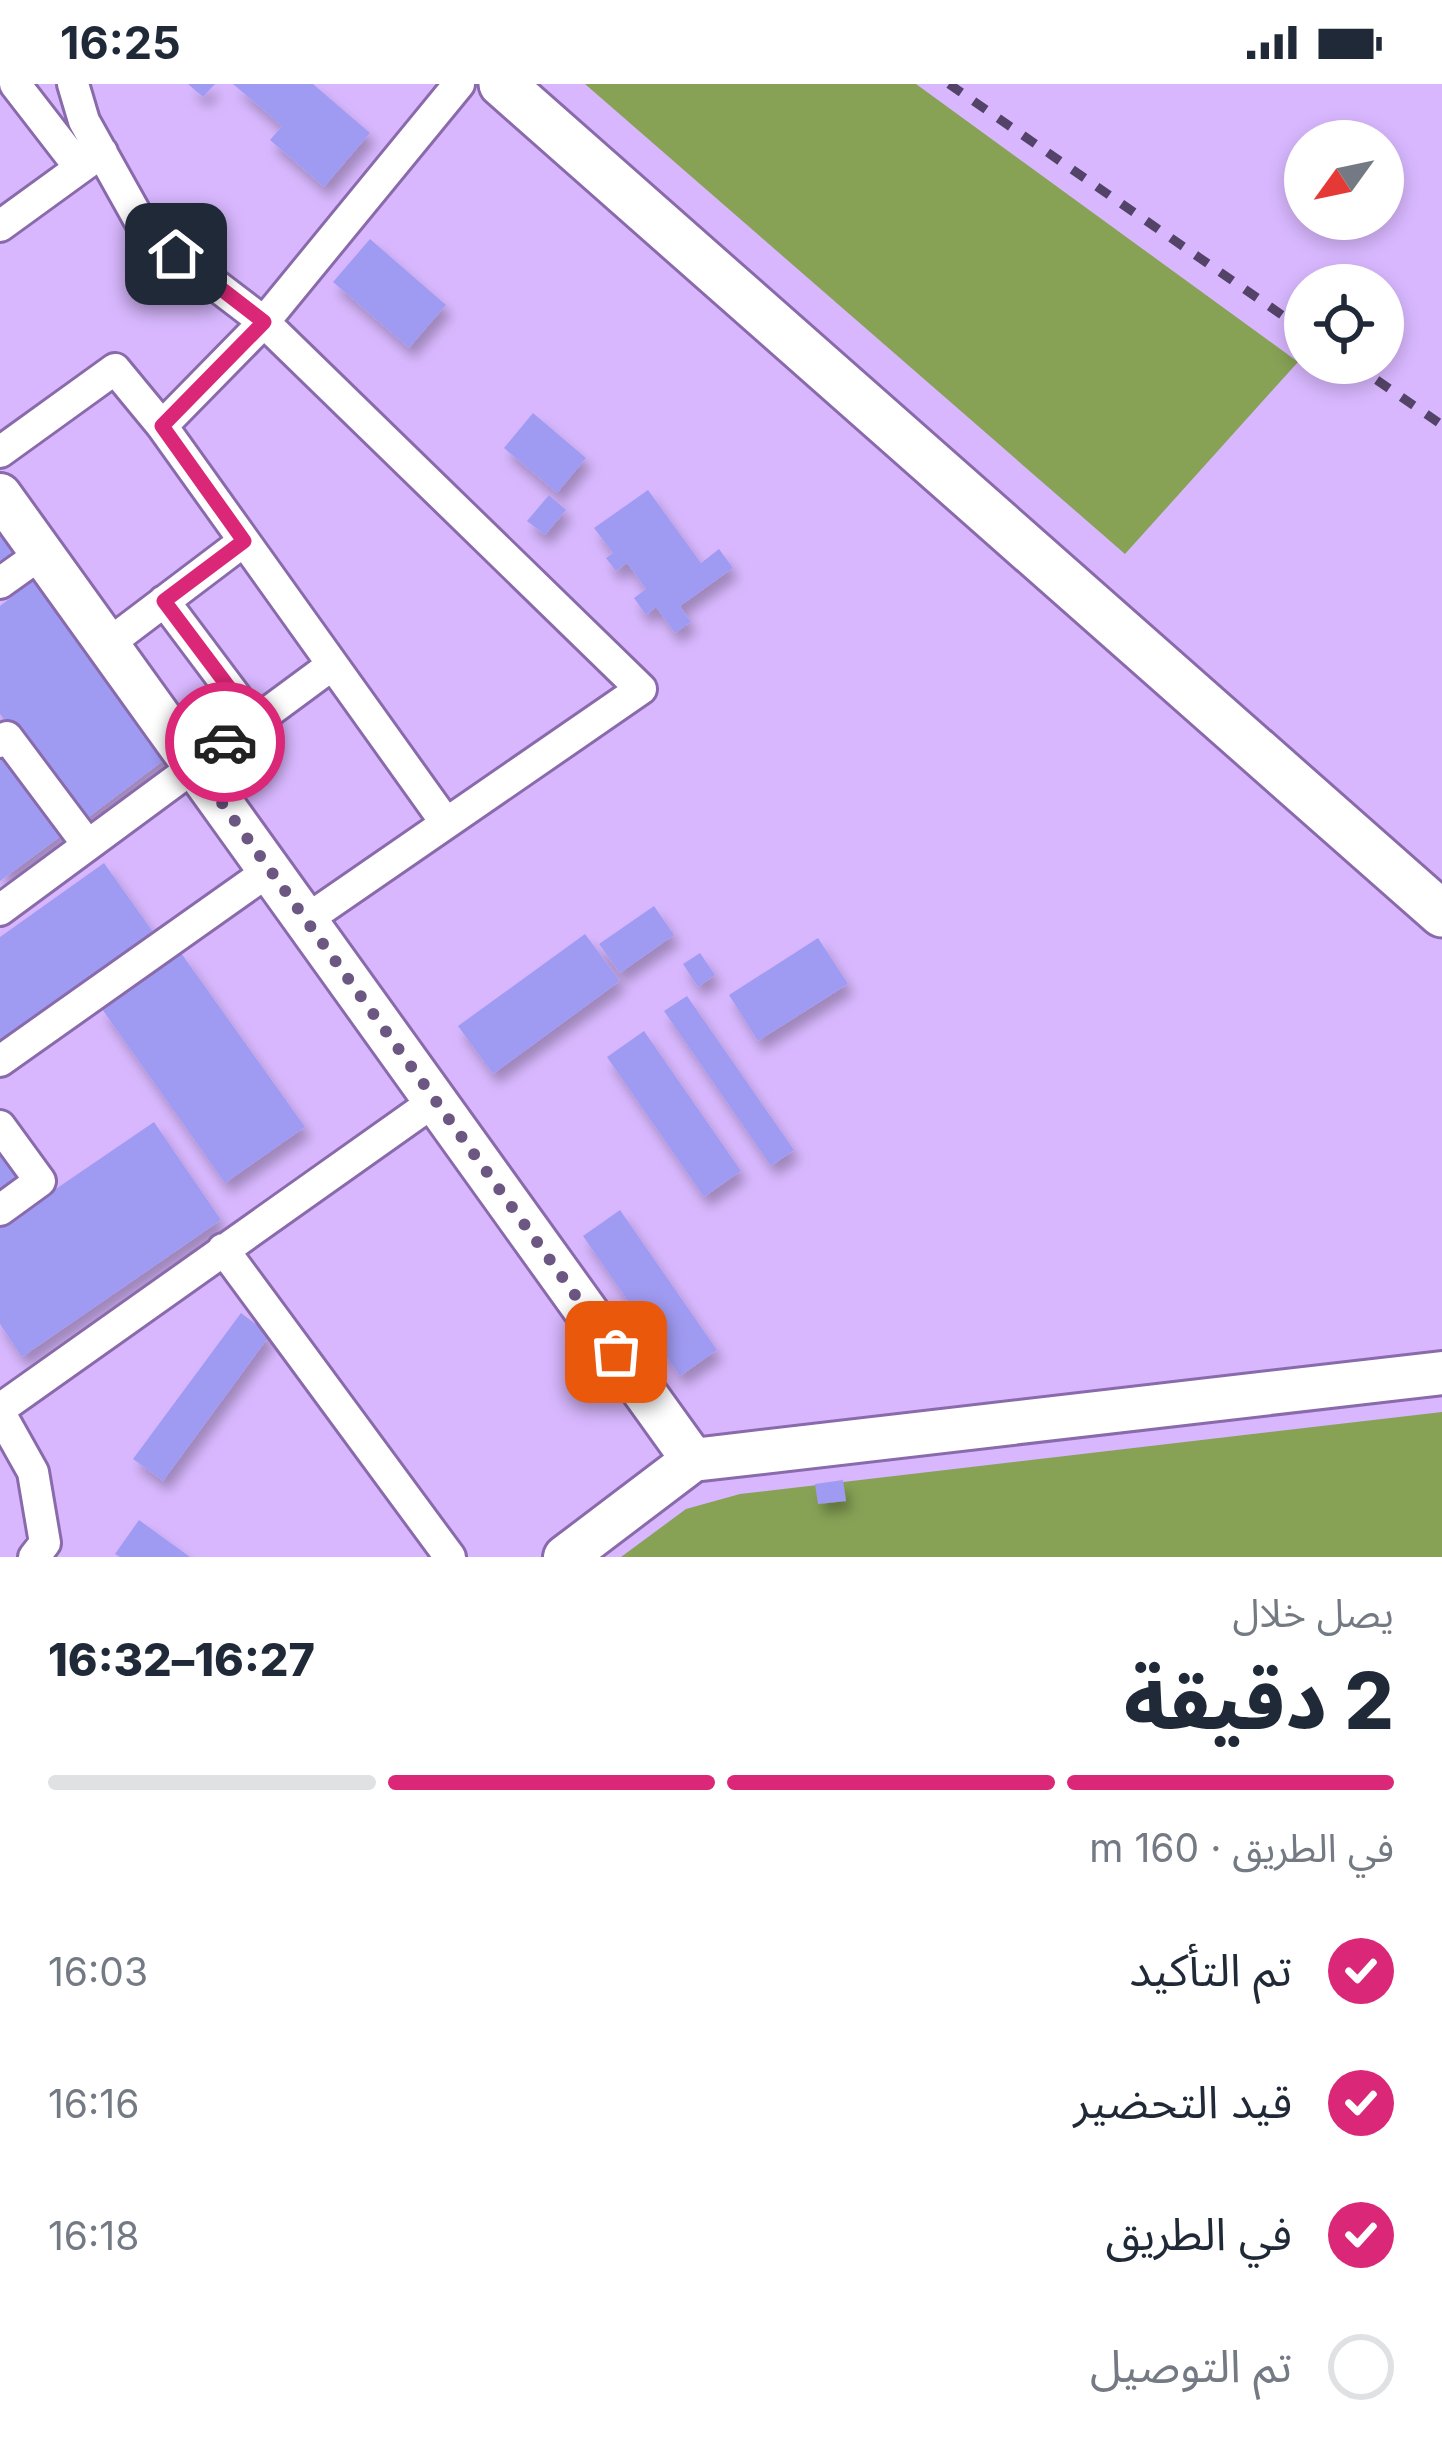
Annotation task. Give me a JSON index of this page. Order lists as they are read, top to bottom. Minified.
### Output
{"north":"bottom left","page":{"status":"16:25","heading":["2 دقيقة","يصل خلال","16:27–16:32"],"bar":"في الطريق · 160 m","list":[["تم التأكيد","16:03"],["قيد التحضير","16:16"],["في الطريق","16:18"],"تم التوصيل"]}}
